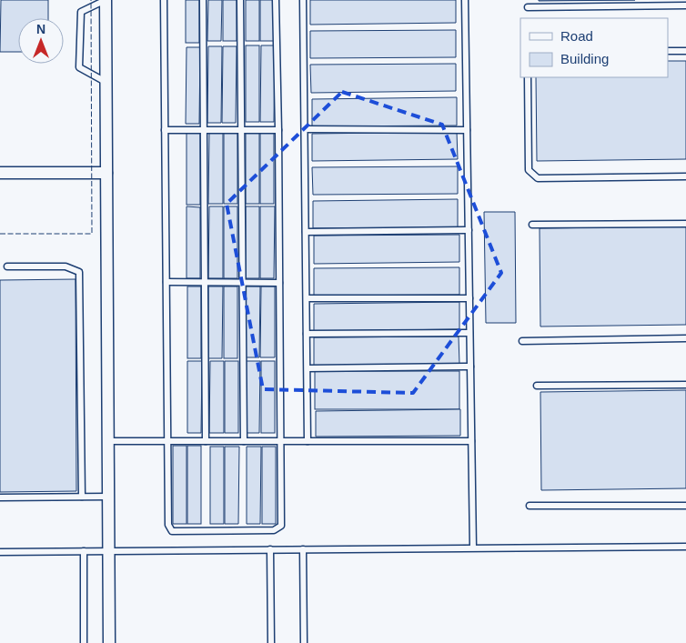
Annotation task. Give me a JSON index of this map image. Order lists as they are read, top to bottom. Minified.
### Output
{"legend":["Road","Building"],"north":"top"}
